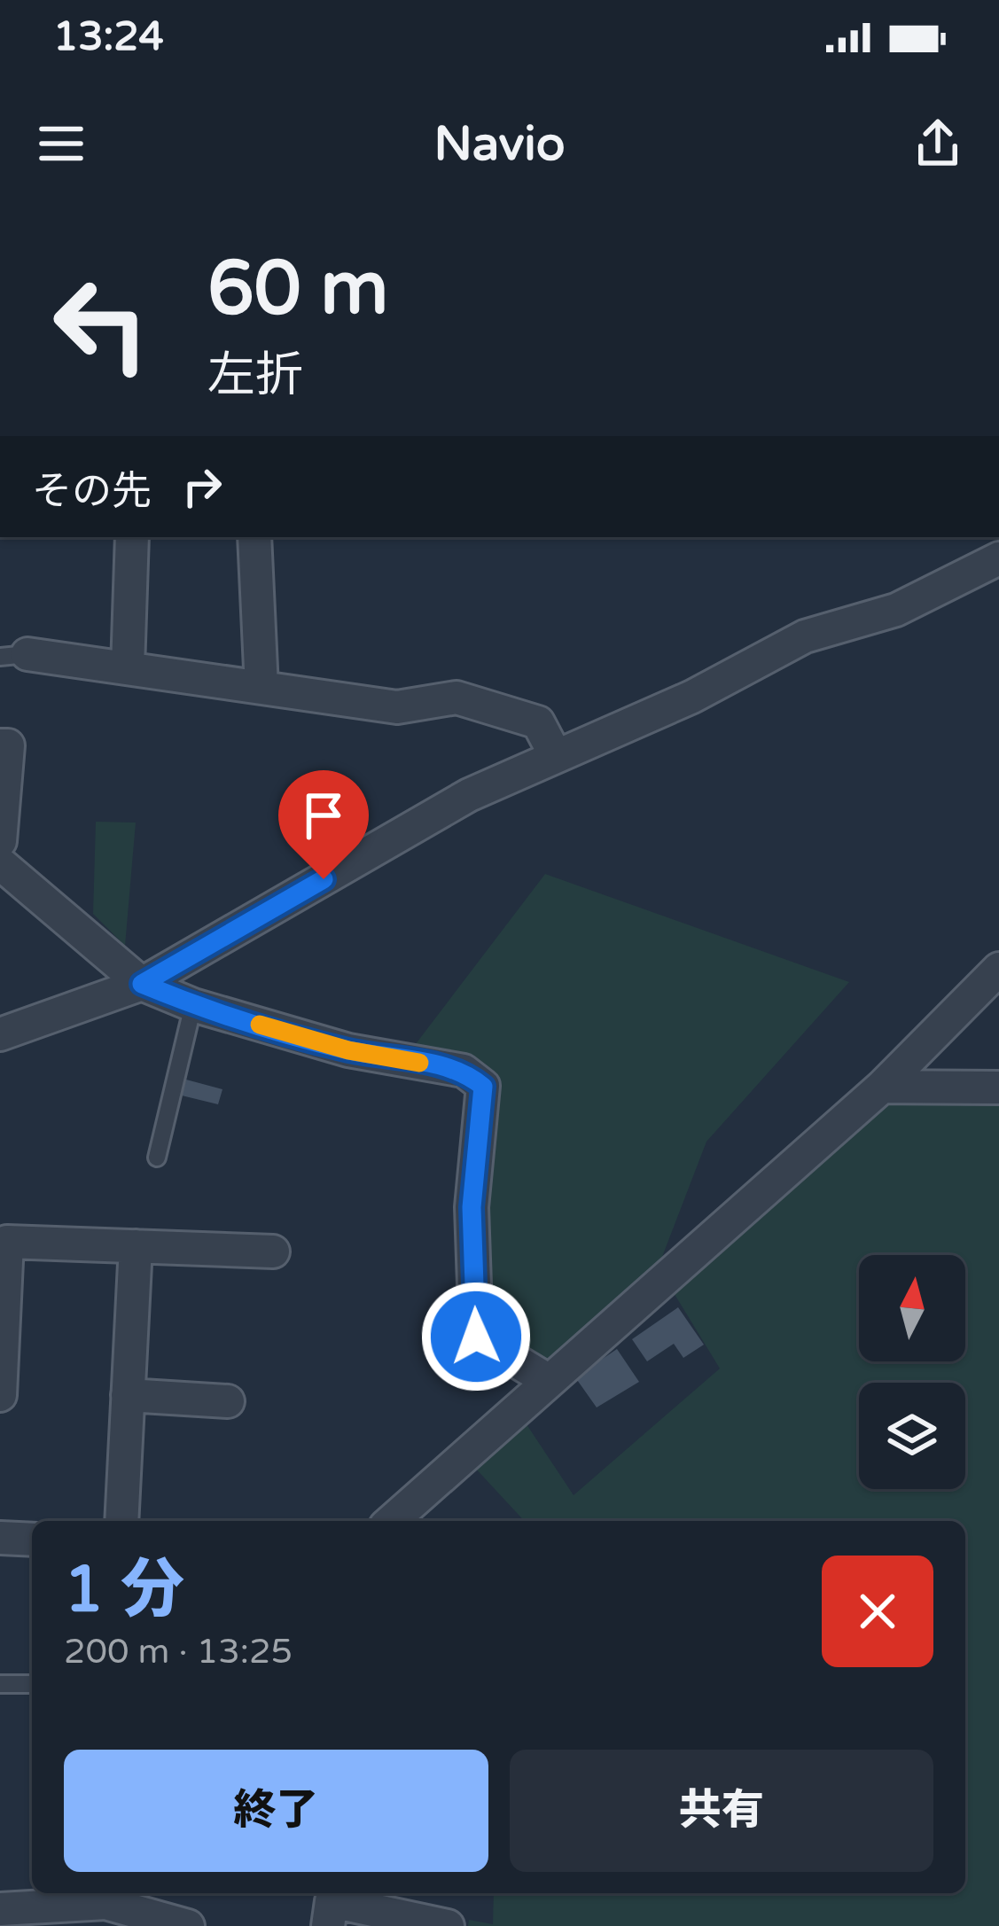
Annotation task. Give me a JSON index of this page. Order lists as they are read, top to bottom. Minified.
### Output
{"north":"top","page":{"status":"13:24","header":"Navio","turn":["60 m","左折"],"then":"その先","heading":["1 分","200 m · 13:25"],"buttons":["終了","共有"]}}
